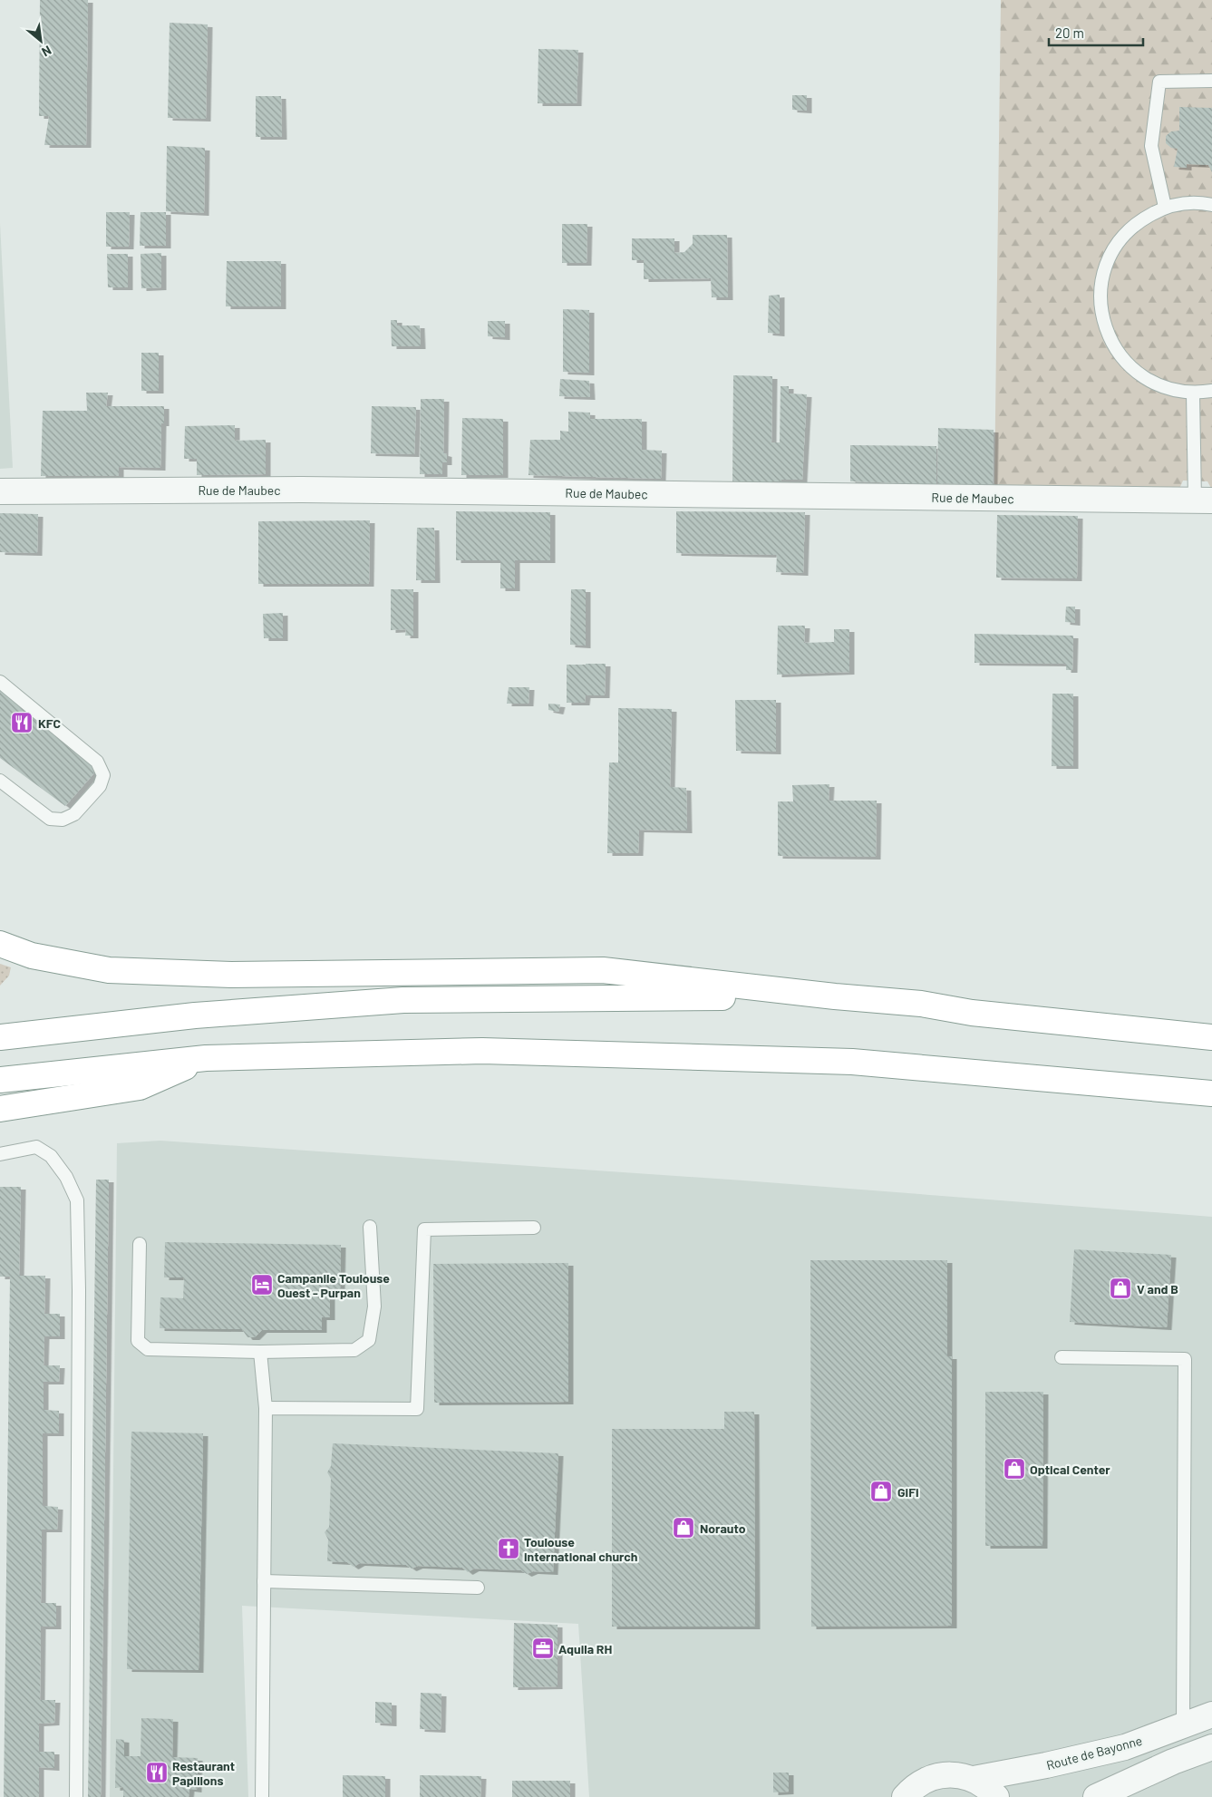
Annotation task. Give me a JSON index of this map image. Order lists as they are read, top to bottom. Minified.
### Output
{"streets":{"street":["Rue de Maubec","Route de Bayonne"]},"places":{"restaurant":["KFC","Restaurant Papillons"],"hotel":["Campanile Toulouse Ouest - Purpan"],"shop":["V and B","Optical Center","GiFi","Norauto"],"church":["Toulouse international church"],"office":["Aquila RH"]},"scale_bar":"20 m","north":"bottom right"}
